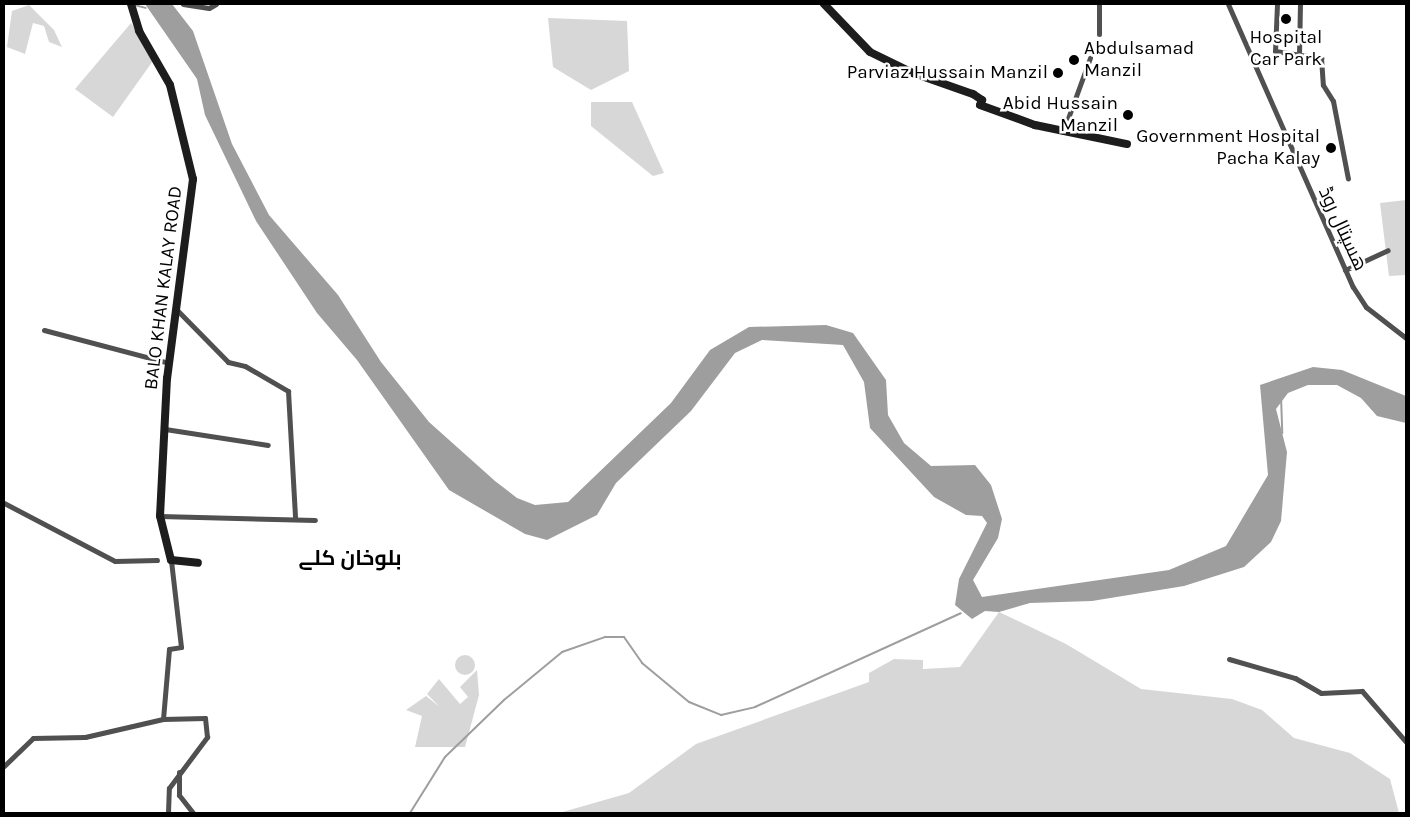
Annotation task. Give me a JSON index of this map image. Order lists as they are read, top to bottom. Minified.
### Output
{"streets":{"street":["ھسپتال روڈ","BALO KHAN KALAY ROAD"]},"districts":["بلوخان كلے"],"places":["Hospital Car Park","Abdulsamad Manzil","Parviaz Hussain Manzil","Abid Hussain Manzil","Government Hospital Pacha Kalay"]}
